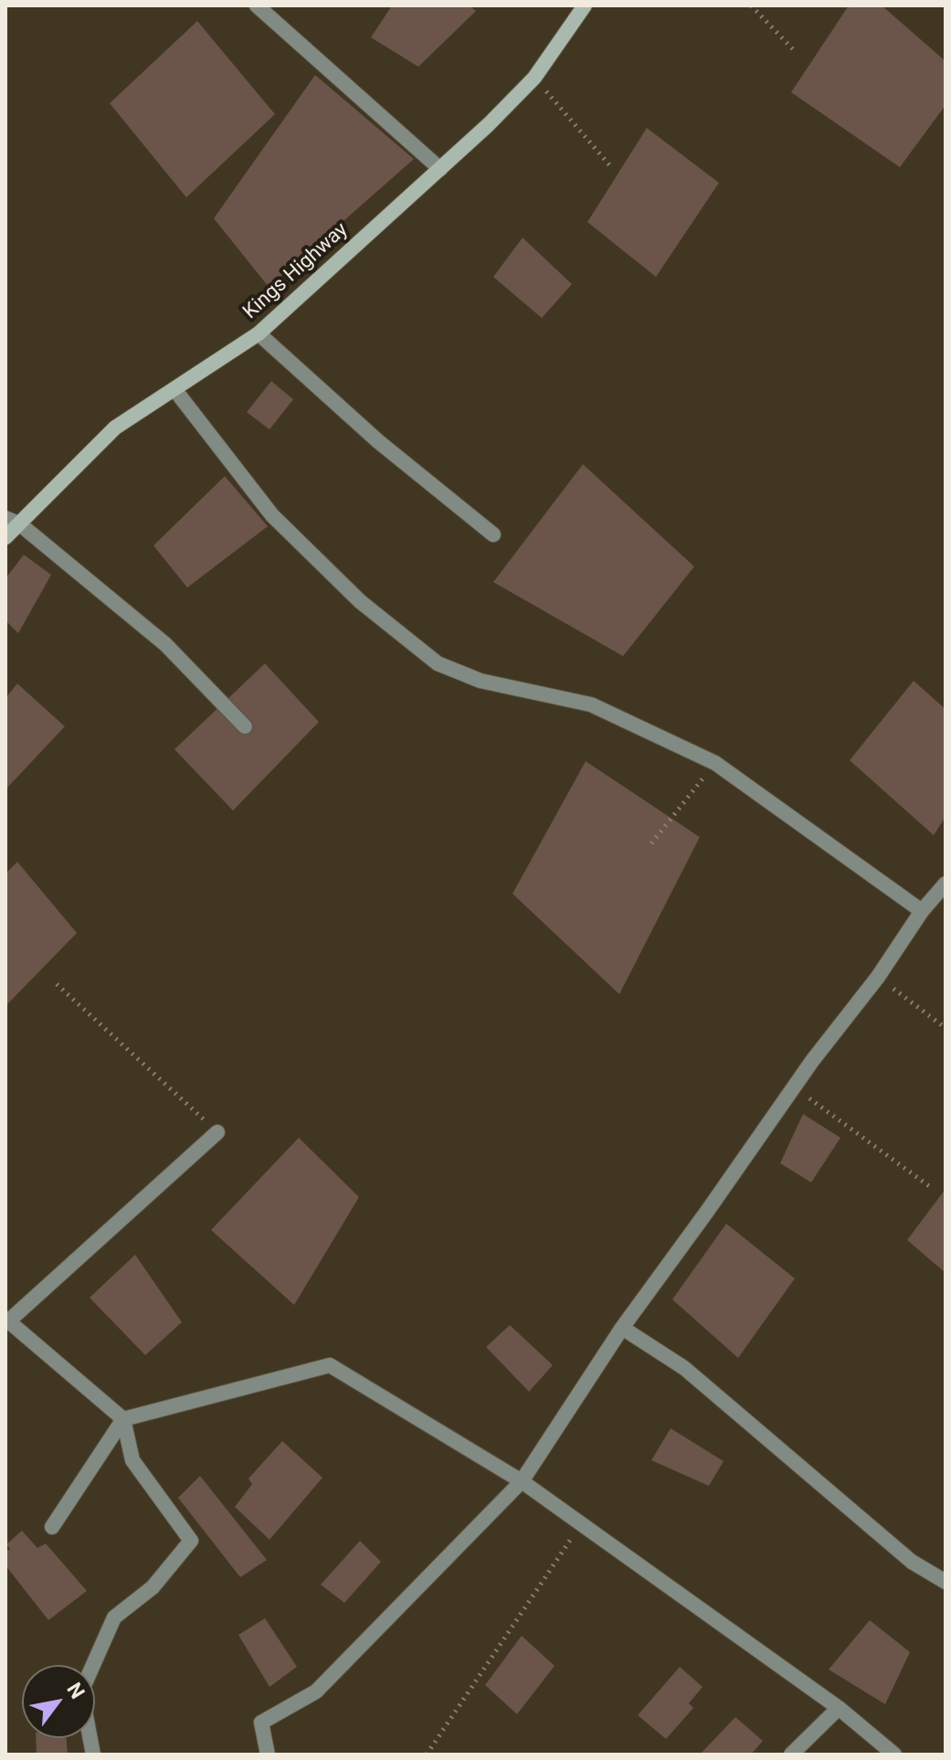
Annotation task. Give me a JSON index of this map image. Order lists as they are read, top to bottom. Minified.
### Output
{"streets":{"street":["Kings Highway"]},"north":"top right"}
